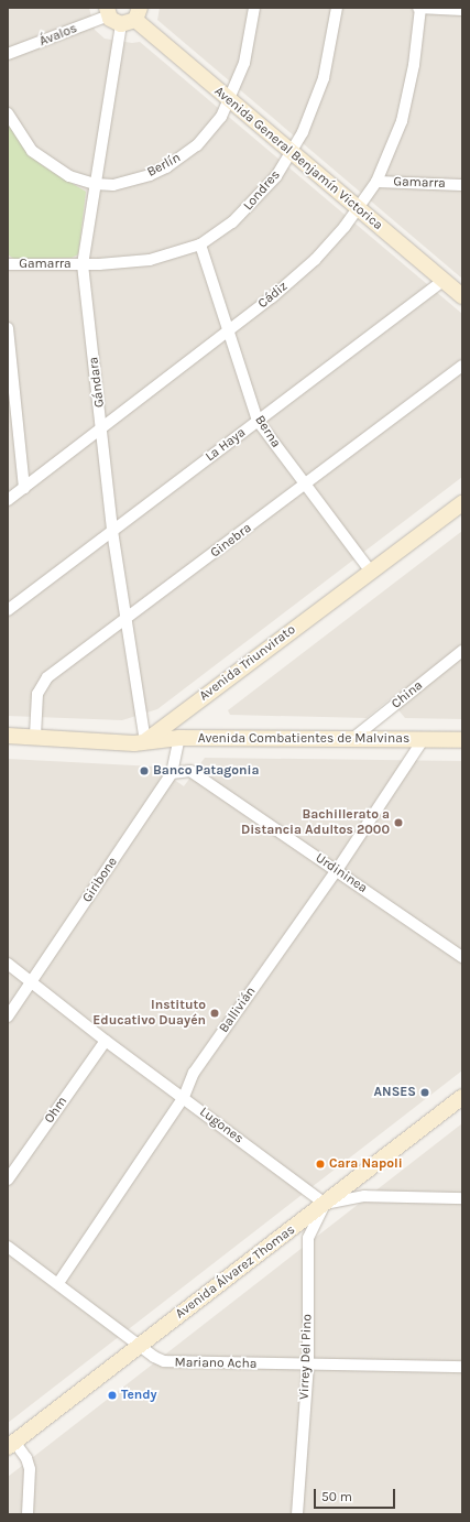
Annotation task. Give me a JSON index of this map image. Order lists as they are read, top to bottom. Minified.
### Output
{"streets":{"main road":["Avenida General Benjamín Victorica","Avenida Triunvirato","Avenida Combatientes de Malvinas","Avenida Álvarez Thomas"],"street":["Ávalos","Berlín","Gamarra","Londres","Cádiz","Gándara","Berna","La Haya","Ginebra","China","Urdininea","Giribone","Ballivián","Ohm","Lugones","Virrey Del Pino","Mariano Acha"]},"crossings":[["Ávalos","Avenida General Benjamín Victorica"],["Avenida General Benjamín Victorica","Berlín"],["Avenida General Benjamín Victorica","Londres"],["Avenida General Benjamín Victorica","Cádiz"],["Avenida General Benjamín Victorica","Gándara"],["Avenida General Benjamín Victorica","La Haya"],["Berlín","Gándara"],["Gamarra","Londres"],["Gamarra","Cádiz"],["Gamarra","Gándara"],["Londres","Gándara"],["Londres","Berna"],["Cádiz","Gándara"],["Cádiz","Berna"],["Gándara","La Haya"],["Gándara","Ginebra"],["Gándara","Avenida Triunvirato"],["Gándara","Avenida Combatientes de Malvinas"],["Berna","La Haya"],["Berna","Ginebra"],["Berna","Avenida Triunvirato"],["Avenida Triunvirato","Avenida Combatientes de Malvinas"],["China","Avenida Combatientes de Malvinas"],["Avenida Combatientes de Malvinas","Giribone"],["Avenida Combatientes de Malvinas","Ballivián"],["Urdininea","Giribone"],["Urdininea","Ballivián"],["Giribone","Lugones"],["Ballivián","Lugones"],["Ballivián","Mariano Acha"],["Ohm","Lugones"],["Lugones","Avenida Álvarez Thomas"],["Lugones","Virrey Del Pino"],["Avenida Álvarez Thomas","Virrey Del Pino"],["Avenida Álvarez Thomas","Mariano Acha"],["Virrey Del Pino","Mariano Acha"]],"places":["Banco Patagonia","Bachillerato a Distancia Adultos 2000","Instituto Educativo Duayén","ANSES","Cara Napoli","Tendy"],"scale_bar":"50 m"}
